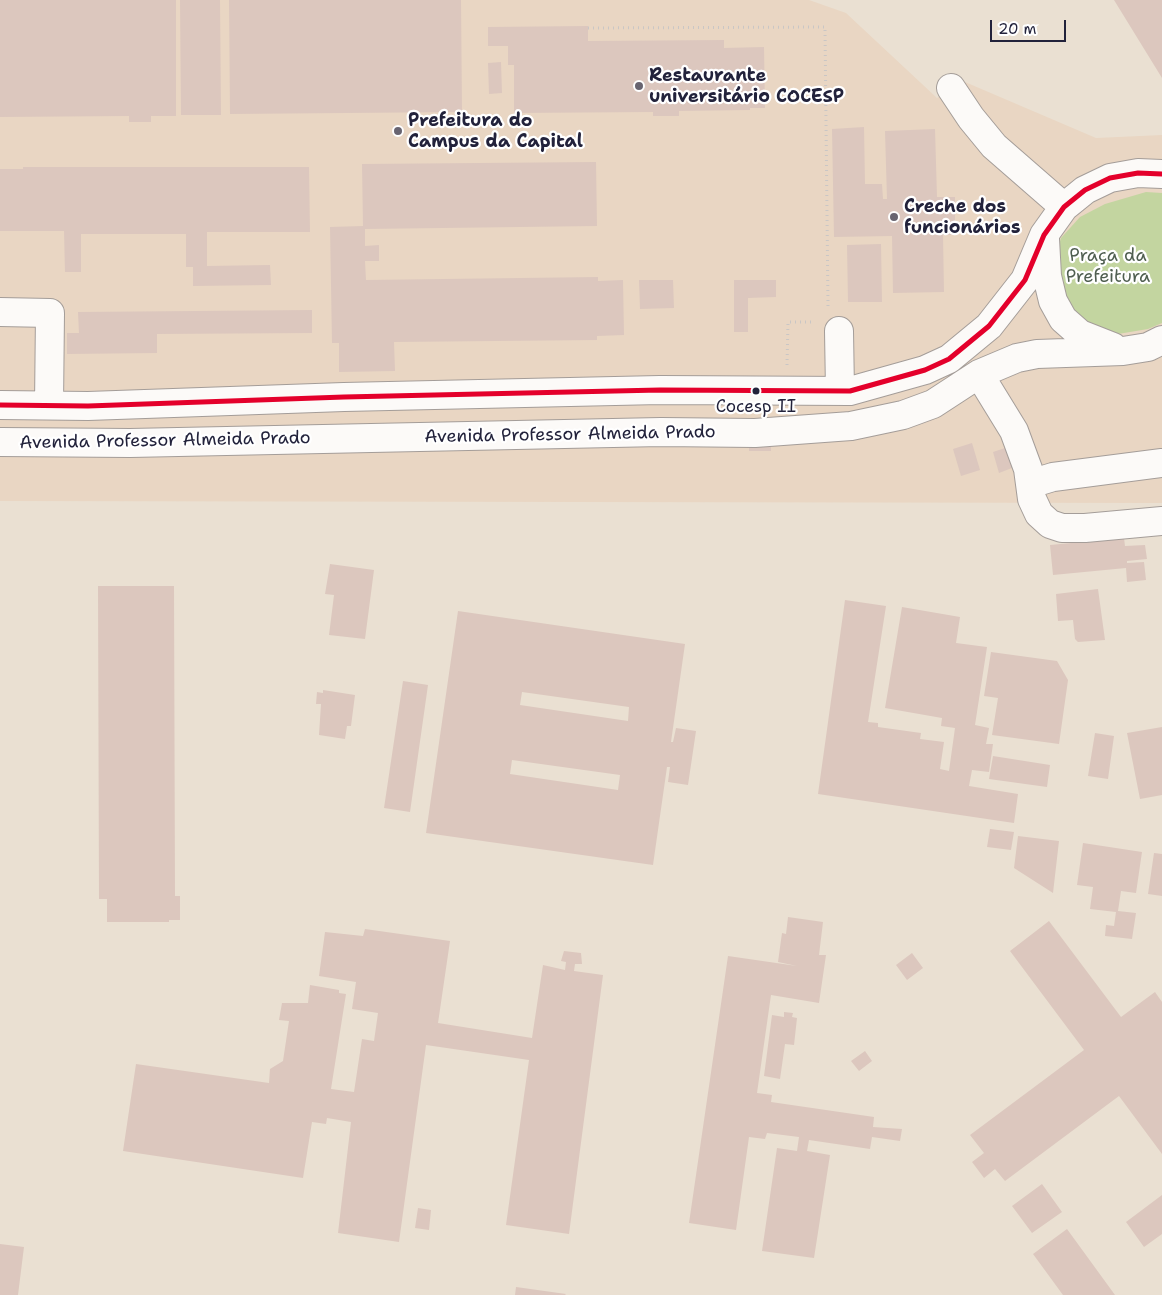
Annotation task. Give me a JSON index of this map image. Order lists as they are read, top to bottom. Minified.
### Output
{"streets":{"street":["Avenida Professor Almeida Prado"]},"parks":["Praça da Prefeitura"],"places":["Restaurante universitário COCESP","Prefeitura do Campus da Capital","Creche dos funcionários","Cocesp II"],"scale_bar":"20 m"}
